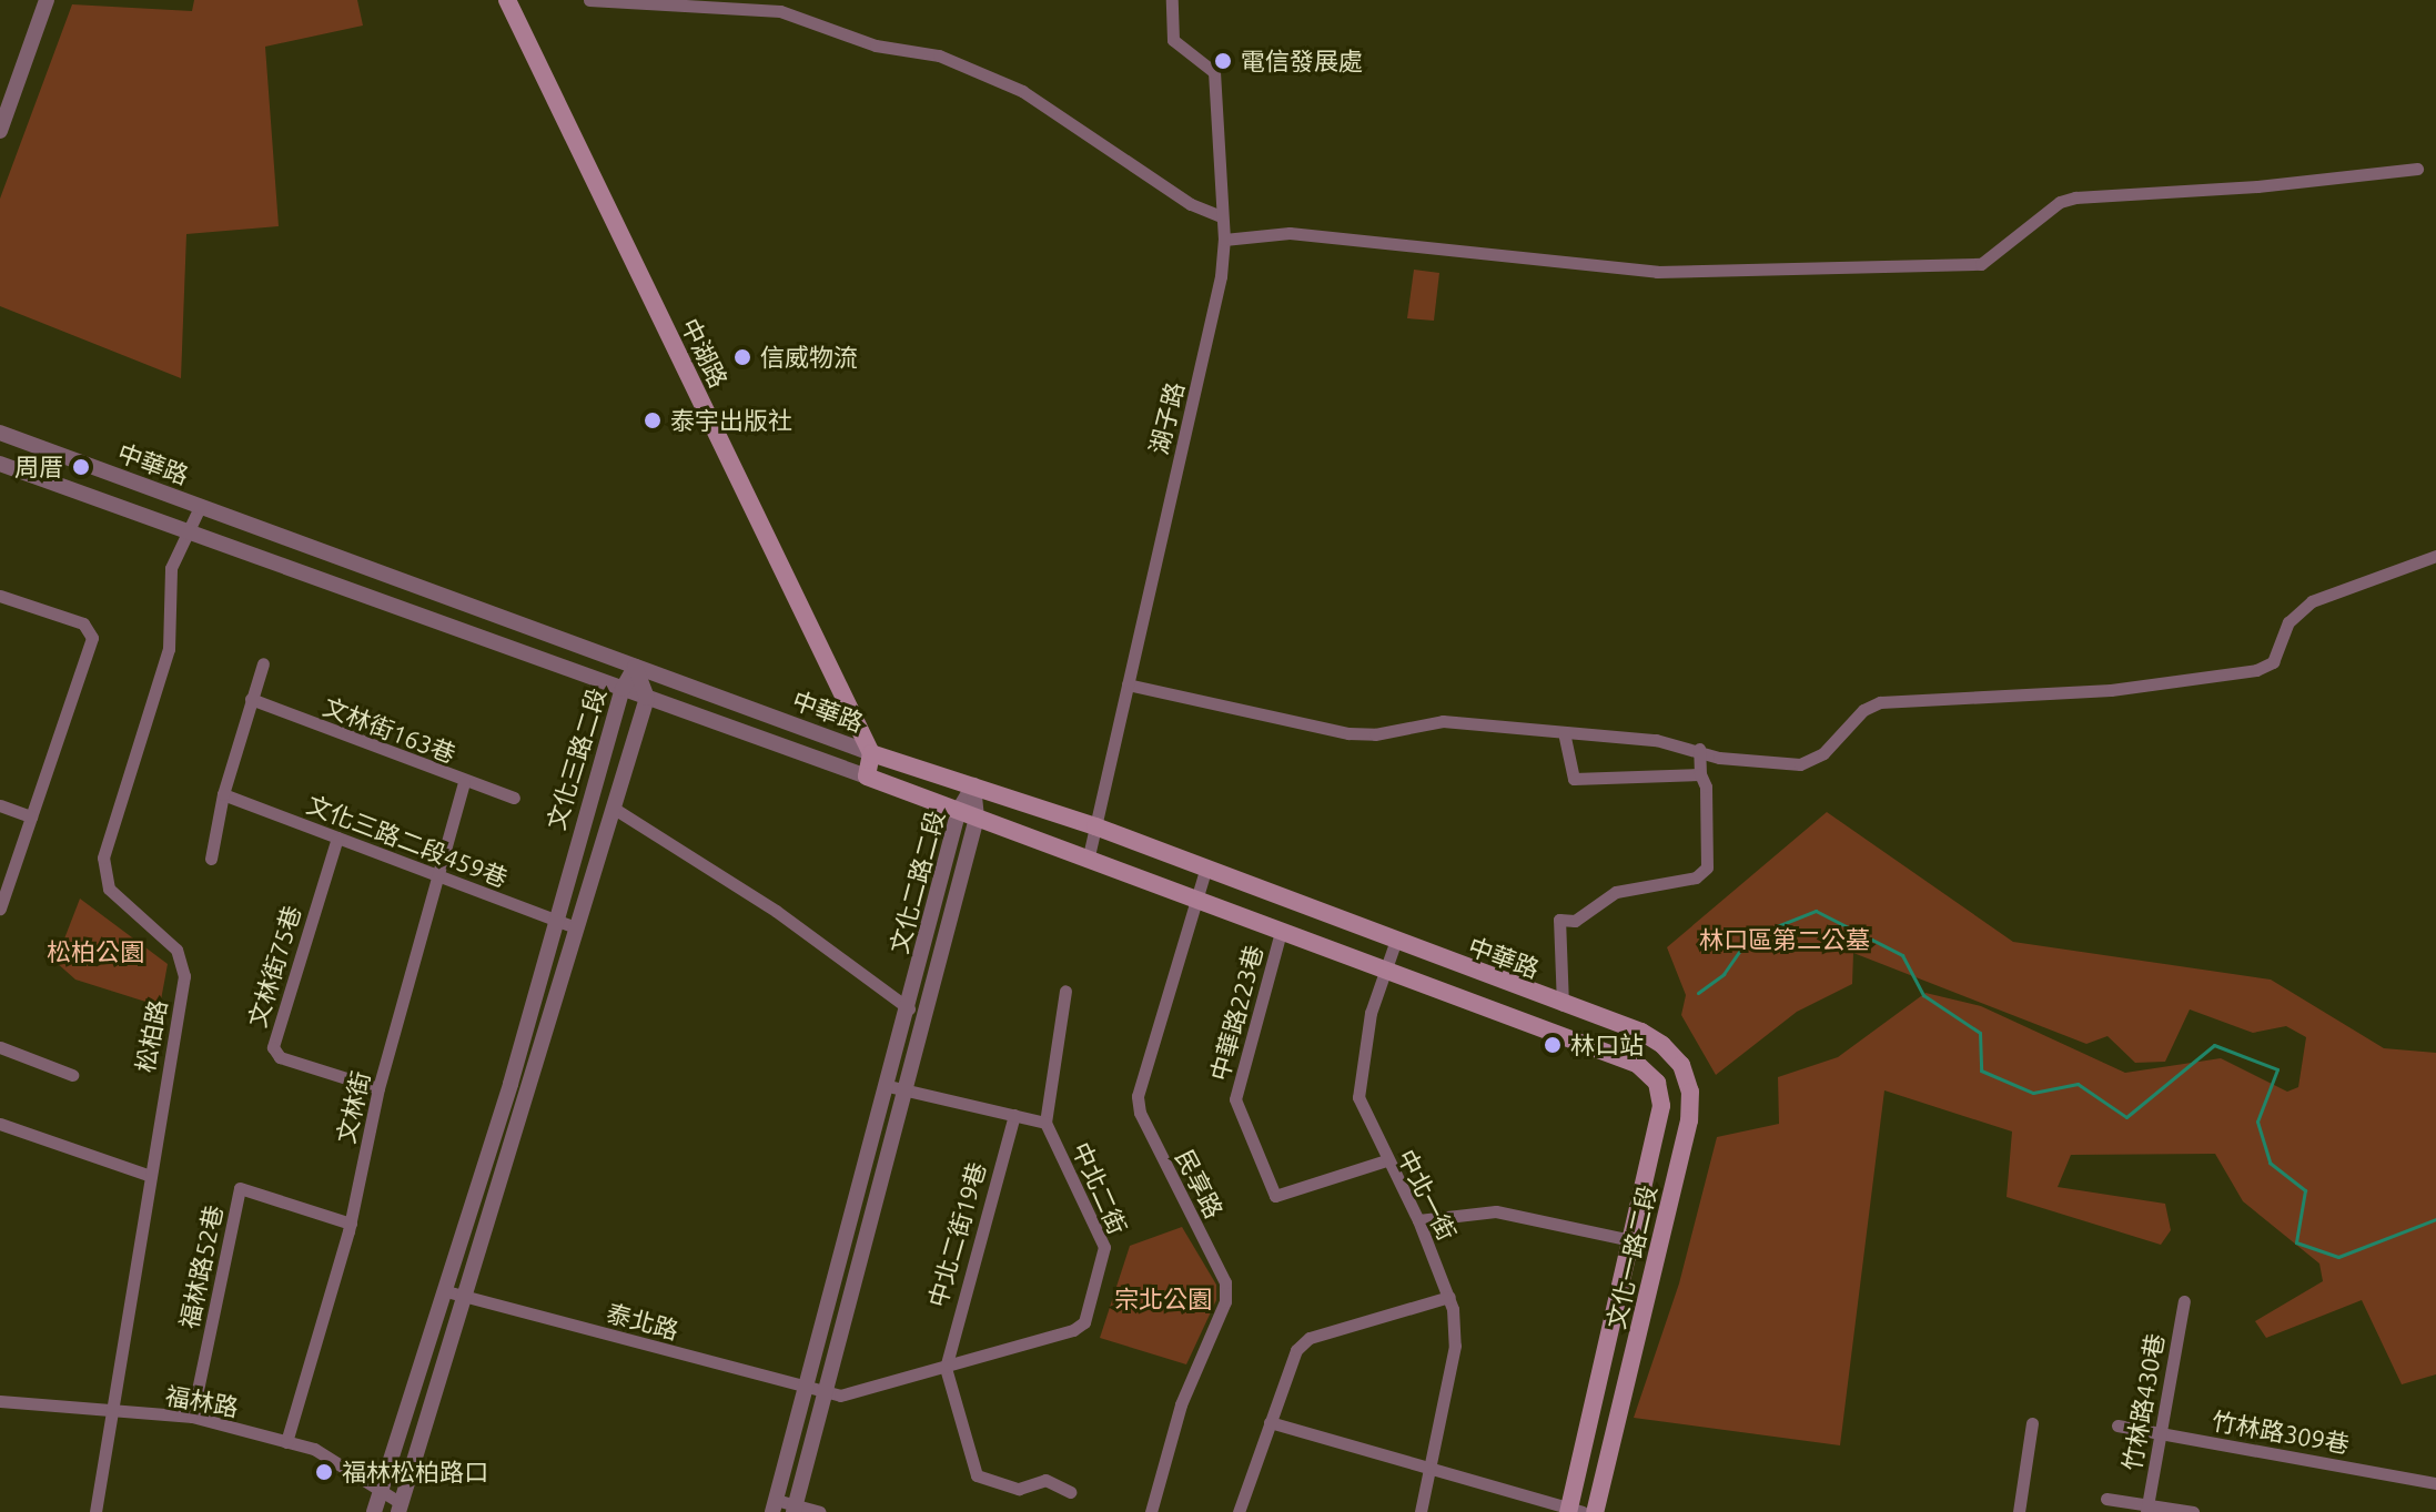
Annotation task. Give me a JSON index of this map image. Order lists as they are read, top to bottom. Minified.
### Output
{"streets":{"main road":["中湖路","中華路","文化一路二段"],"street":["湖子路","文林街163巷","文化三路二段","文化三路二段459巷","文化二路二段","文林街75巷","中華路223巷","松柏路","文林街","民享路","中北二街","中北一街","中北二街19巷","福林路52巷","泰北路","福林路","竹林路430巷","竹林路309巷"]},"crossings":[["中湖路","中華路"],["湖子路","中華路"],["中華路","文化三路二段"],["中華路","文化二路二段"],["中華路","中華路223巷"],["中華路","松柏路"],["中華路","民享路"],["中華路","中北一街"],["中華路","文化一路二段"],["文林街163巷","文林街"],["文化三路二段","文化三路二段459巷"],["文化三路二段","泰北路"],["文化三路二段","福林路"],["文化三路二段459巷","文林街75巷"],["文化三路二段459巷","文林街"],["文化二路二段","中北二街"],["文化二路二段","泰北路"],["文林街75巷","文林街"],["中華路223巷","中北一街"],["松柏路","福林路"],["文林街","福林路52巷"],["文林街","福林路"],["中北二街","中北二街19巷"],["中北二街","泰北路"],["福林路52巷","福林路"],["竹林路430巷","竹林路309巷"]],"parks":["林口區第二公墓","松柏公園","宗北公園"],"places":["電信發展處","信威物流","泰宇出版社","周厝","林口站","福林松柏路口"]}
